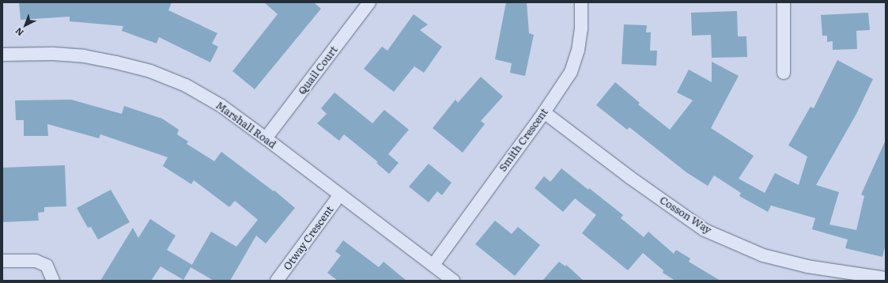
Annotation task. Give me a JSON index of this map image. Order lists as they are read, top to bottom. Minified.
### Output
{"streets":{"street":["Quail Court","Marshall Road","Smith Crescent","Cosson Way","Otway Crescent"]},"crossings":[["Quail Court","Marshall Road"],["Marshall Road","Smith Crescent"],["Marshall Road","Otway Crescent"],["Smith Crescent","Cosson Way"]],"north":"bottom left"}
